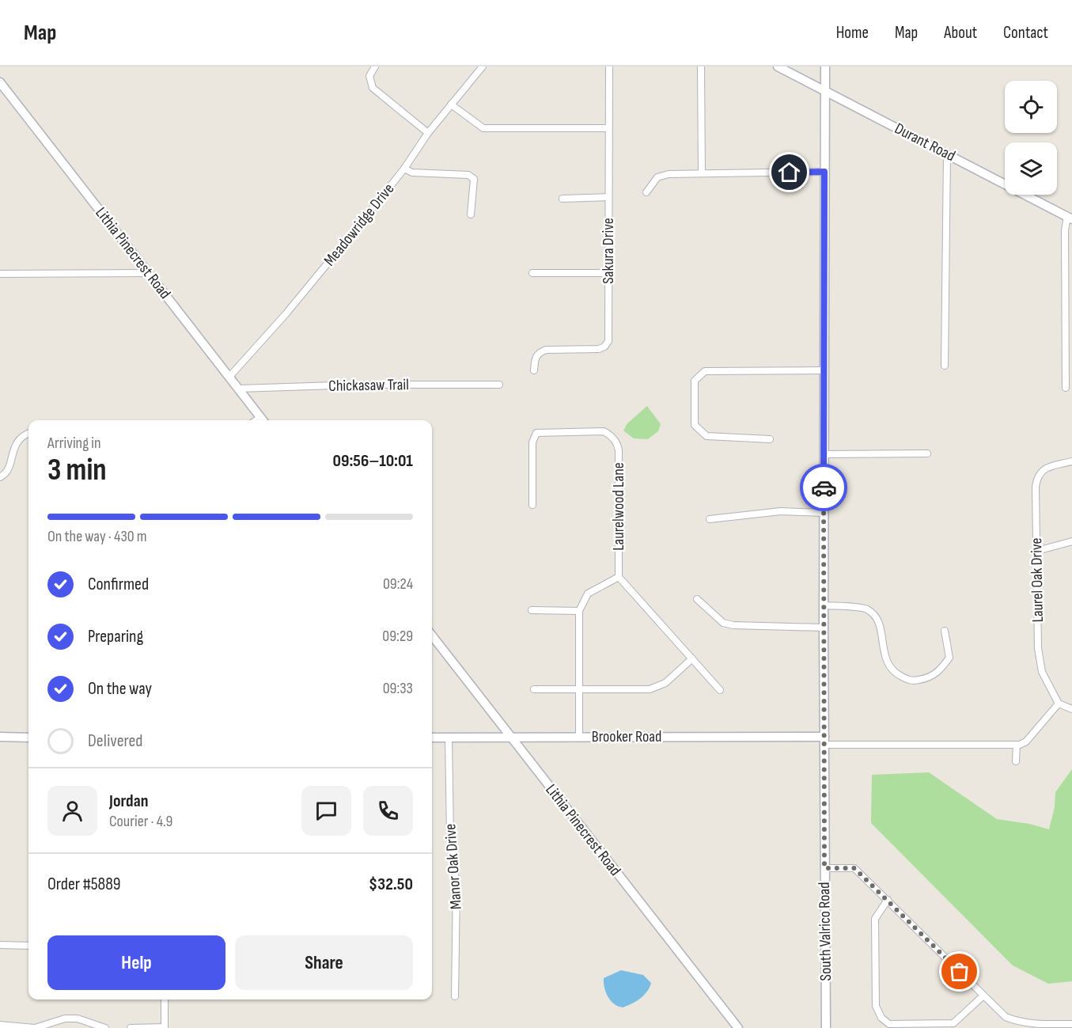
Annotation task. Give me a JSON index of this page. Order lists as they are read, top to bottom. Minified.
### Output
{"streets":{"street":["Durant Road","Meadowridge Drive","Sakura Drive","Lithia Pinecrest Road","Chickasaw Trail","Laurelwood Lane","Laurel Oak Drive","Brooker Road","Manor Oak Drive","South Valrico Road"]},"crossings":[["Durant Road","South Valrico Road"],["Meadowridge Drive","Lithia Pinecrest Road"],["Lithia Pinecrest Road","Chickasaw Trail"],["Lithia Pinecrest Road","Brooker Road"],["Brooker Road","Manor Oak Drive"],["Brooker Road","South Valrico Road"]],"page":{"header":"Map","nav":["Home","Map","About","Contact"],"heading":["3 min","Arriving in","09:56–10:01"],"panel":["Jordan","Courier · 4.9","Order #5889","$32.50"],"bar":"On the way · 430 m","list":[["Confirmed","09:24"],["Preparing","09:29"],["On the way","09:33"],"Delivered"],"buttons":["Help","Share"]}}
